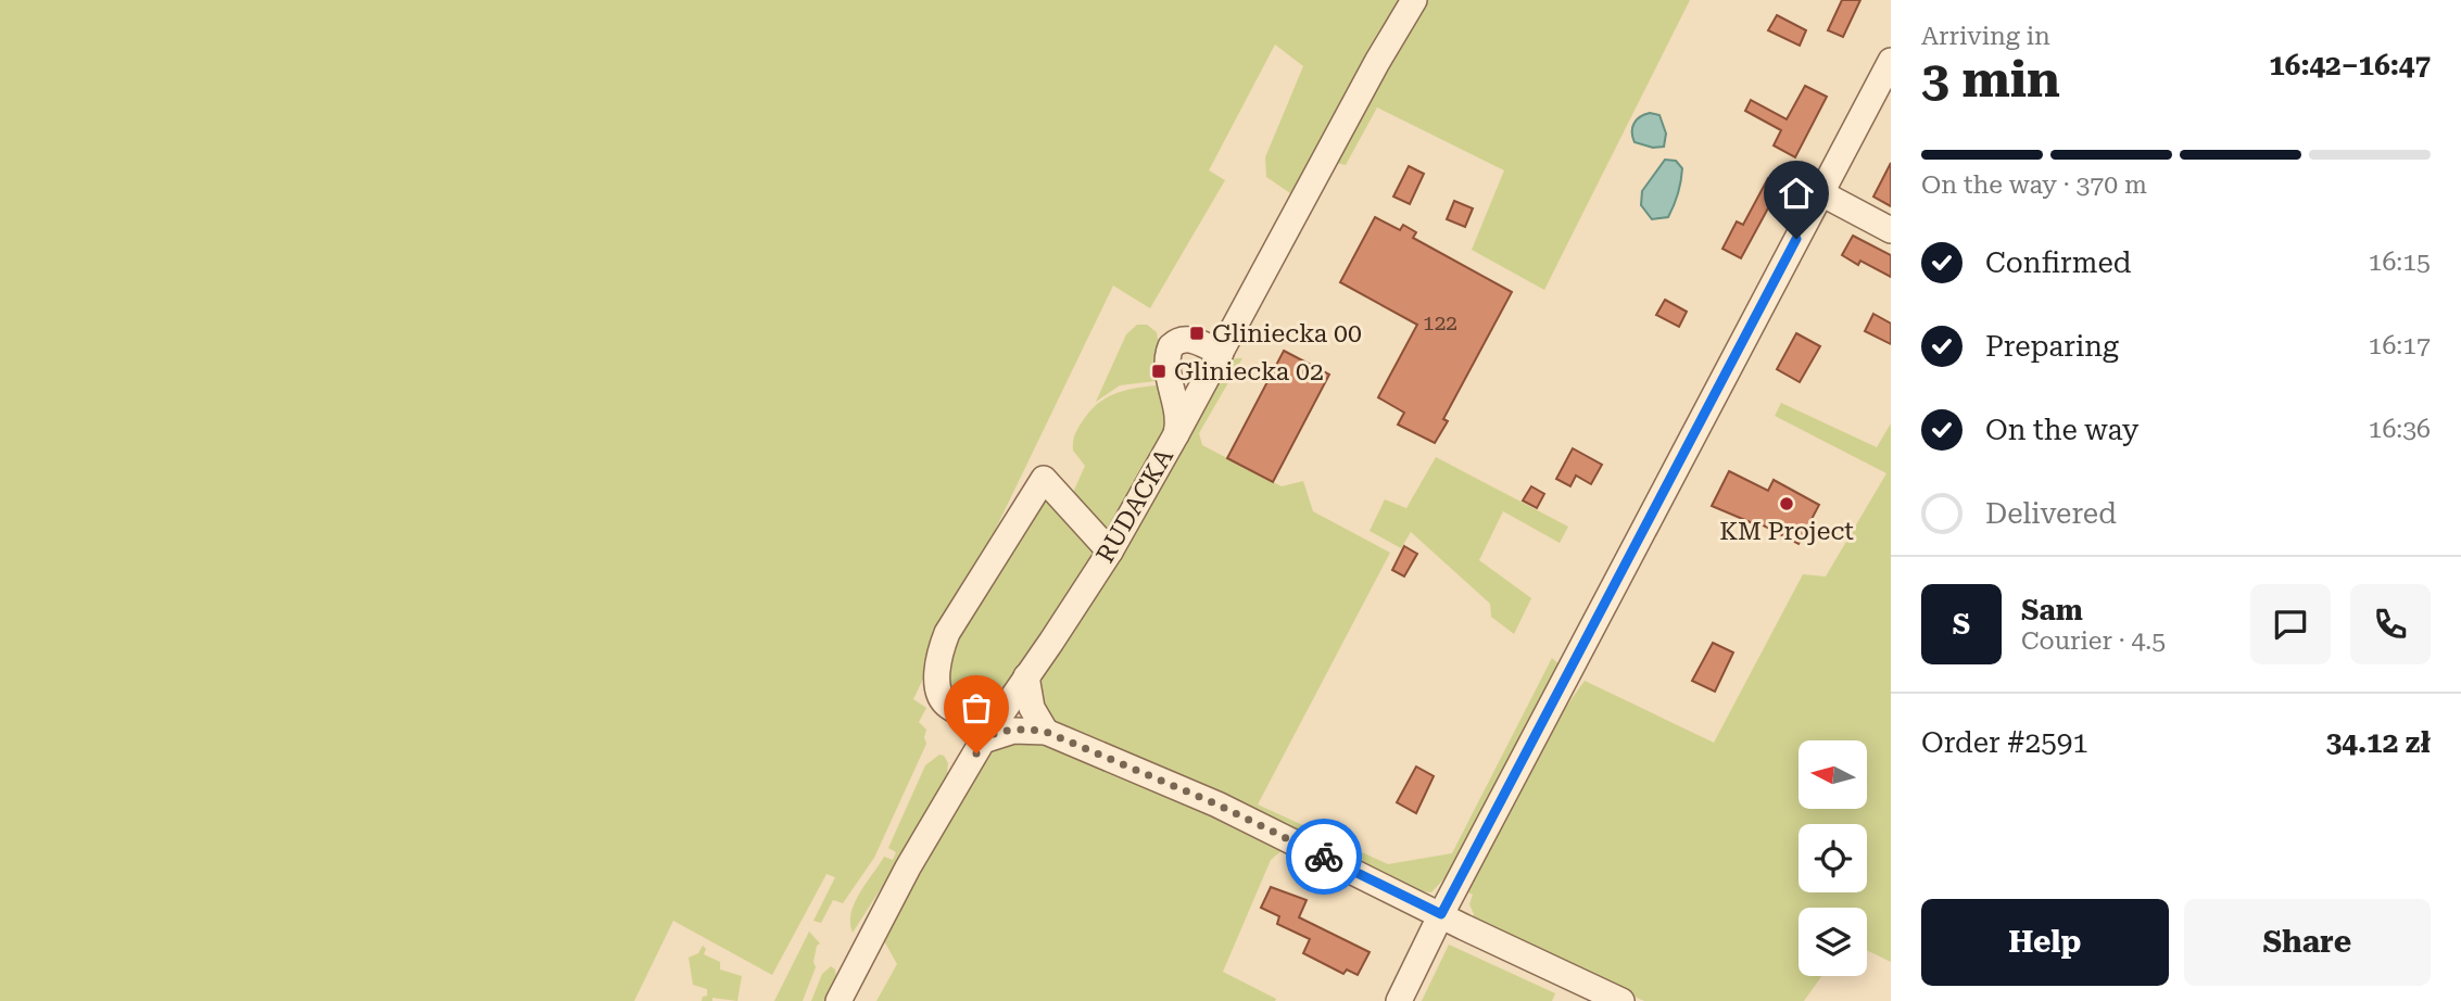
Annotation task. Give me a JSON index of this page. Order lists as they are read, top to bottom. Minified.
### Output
{"streets":{"street":["RUDACKA"]},"places":{"transit":["Gliniecka 00","Gliniecka 02"],"other":["KM Project"]},"house_numbers":["122"],"north":"left","page":{"heading":["3 min","Arriving in","16:42–16:47"],"panel":["Sam","Courier · 4.5","Order #2591","34.12 zł"],"bar":"On the way · 370 m","list":[["Confirmed","16:15"],["Preparing","16:17"],["On the way","16:36"],"Delivered"],"round":"S","buttons":["Help","Share"]}}
